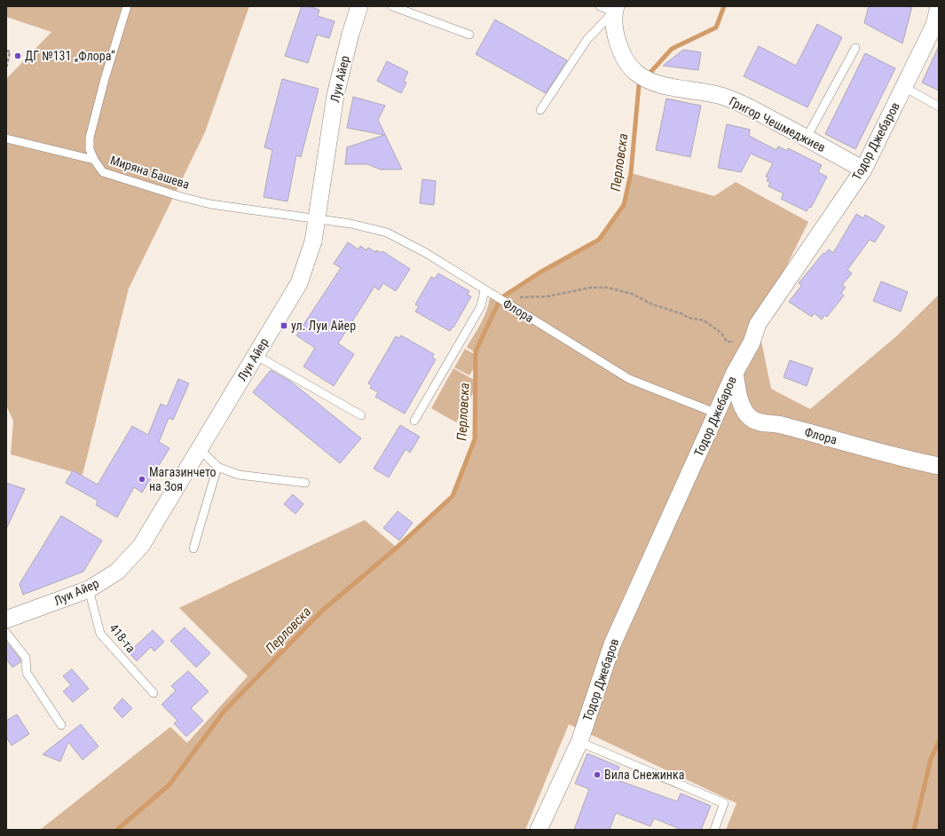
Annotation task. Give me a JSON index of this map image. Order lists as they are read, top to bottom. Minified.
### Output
{"streets":{"street":["Луи Айер","Григор Чешмеджиев","Тодор Джебаров","Флора"],"lane":["Миряна Башева","418-та"]},"crossings":[["Луи Айер","Миряна Башева"],["Луи Айер","Флора"],["Луи Айер","418-та"],["Григор Чешмеджиев","Тодор Джебаров"],["Тодор Джебаров","Флора"],["Миряна Башева","Флора"]],"water":["Перловска"],"places":{"other":["ДГ №131 „Флора“","Магазинчето на Зоя","Вила Снежинка"],"transit":["ул. Луи Айер"]}}
